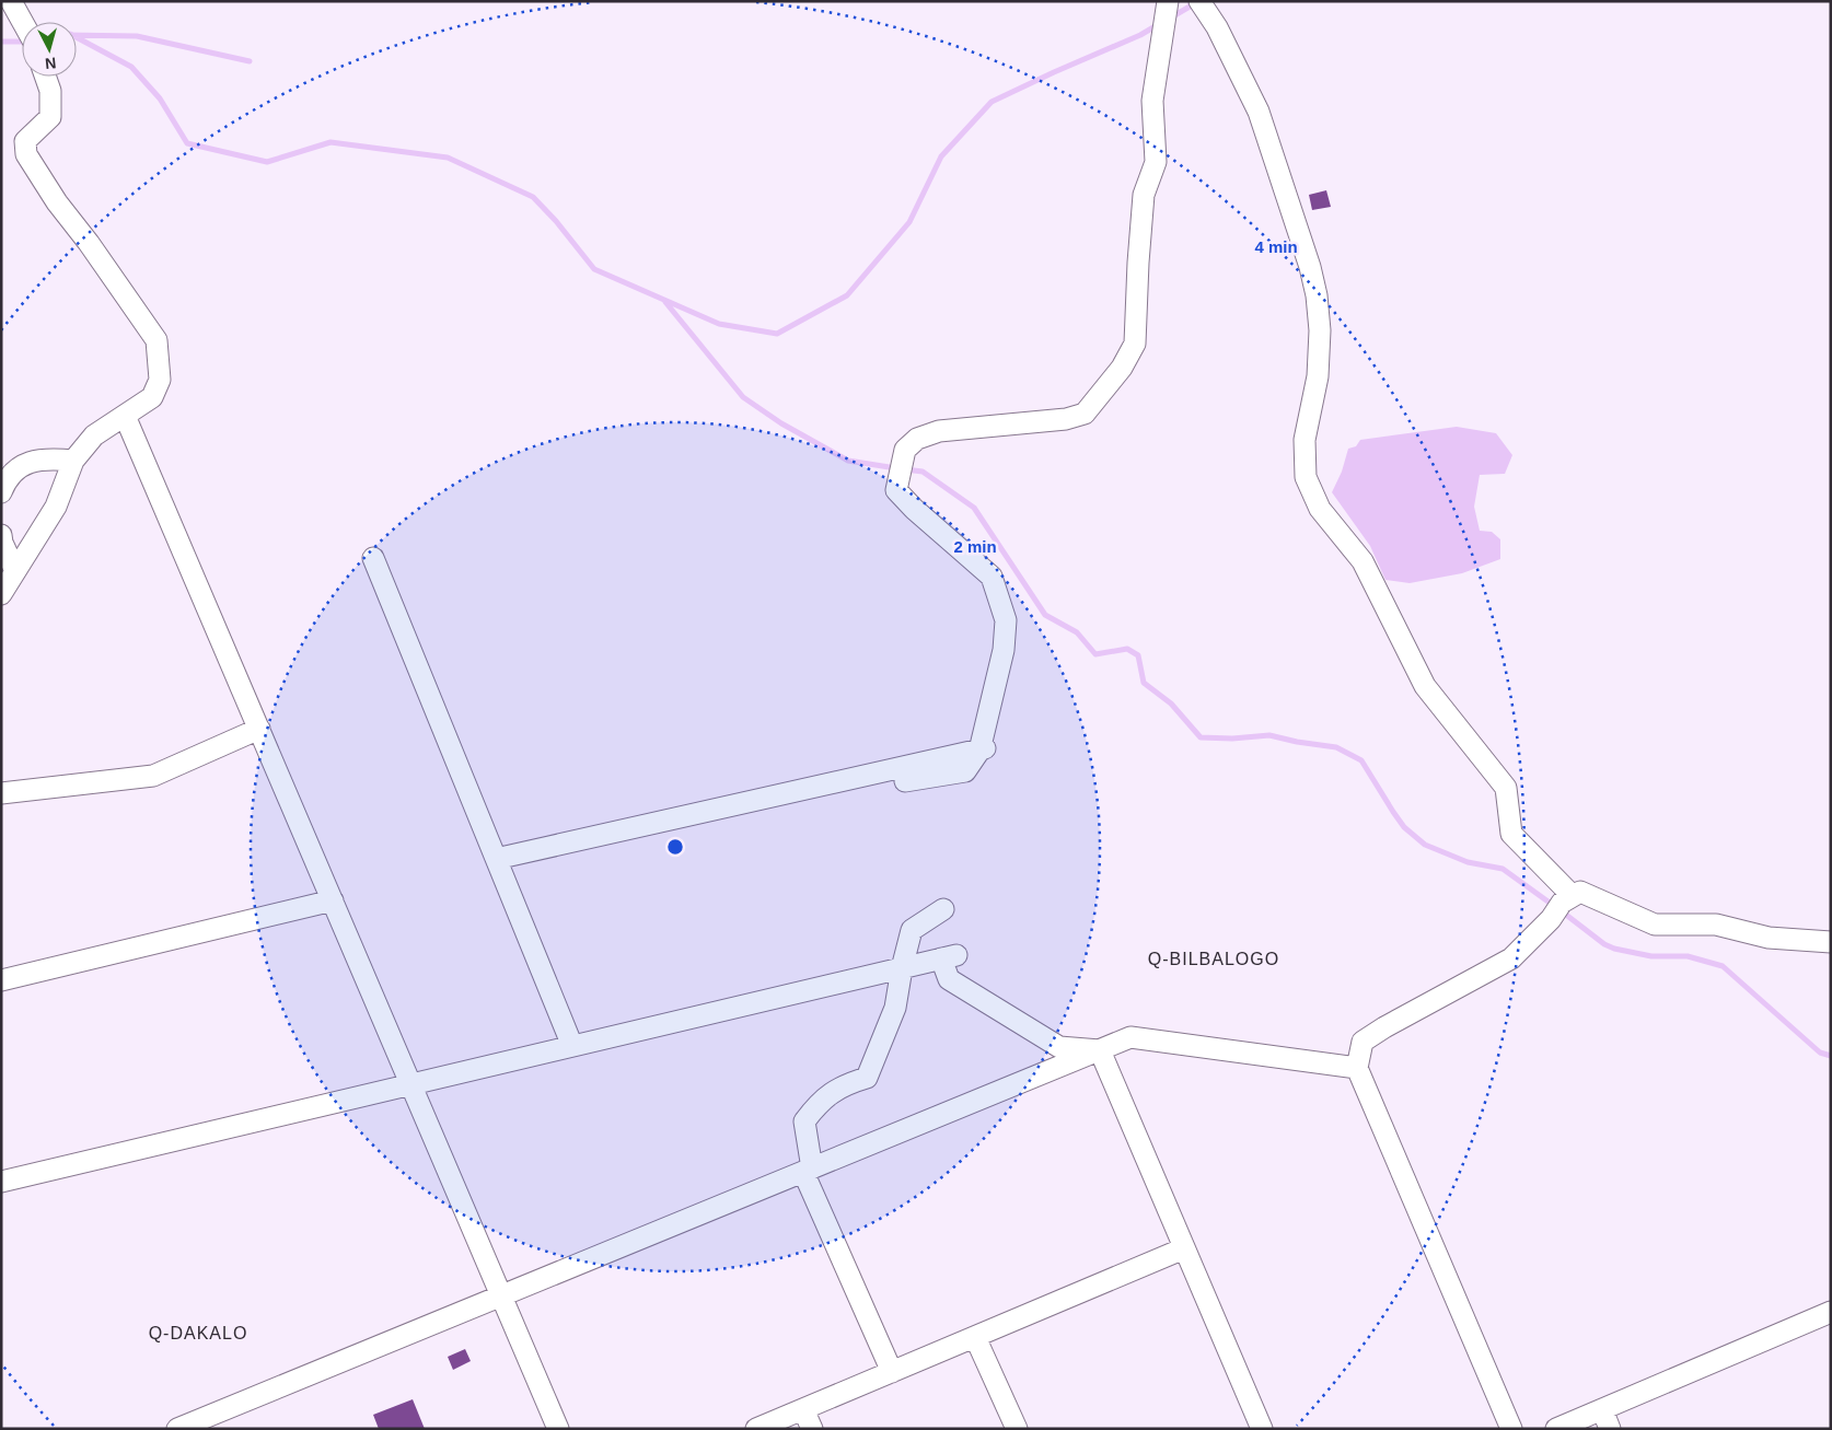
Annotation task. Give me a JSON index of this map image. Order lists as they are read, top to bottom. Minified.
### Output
{"districts":["Q-BILBALOGO","Q-DAKALO"],"north":"bottom","rings":["4 min","2 min"]}
